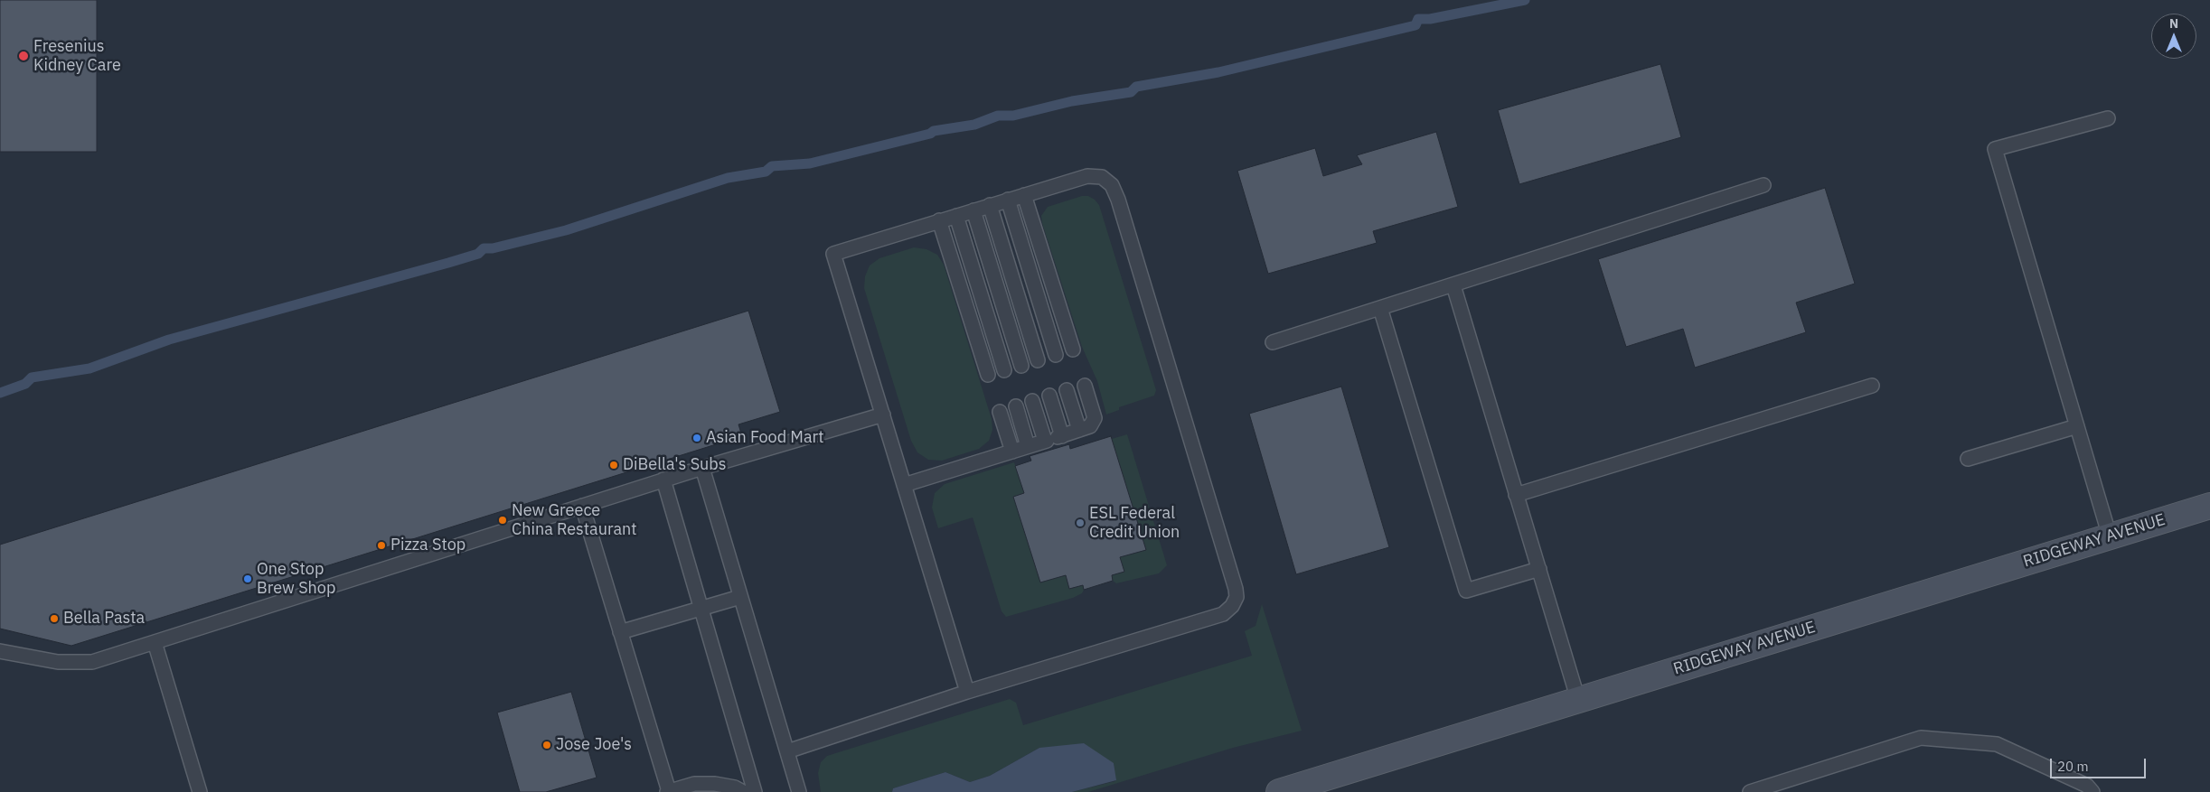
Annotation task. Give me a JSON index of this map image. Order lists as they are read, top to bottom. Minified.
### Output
{"streets":{"main road":["RIDGEWAY AVENUE"]},"places":["Fresenius Kidney Care","Asian Food Mart","DiBella's Subs","New Greece China Restaurant","ESL Federal Credit Union","Pizza Stop","One Stop Brew Shop","Bella Pasta","Jose Joe's"],"scale_bar":"20 m","north":"top"}
